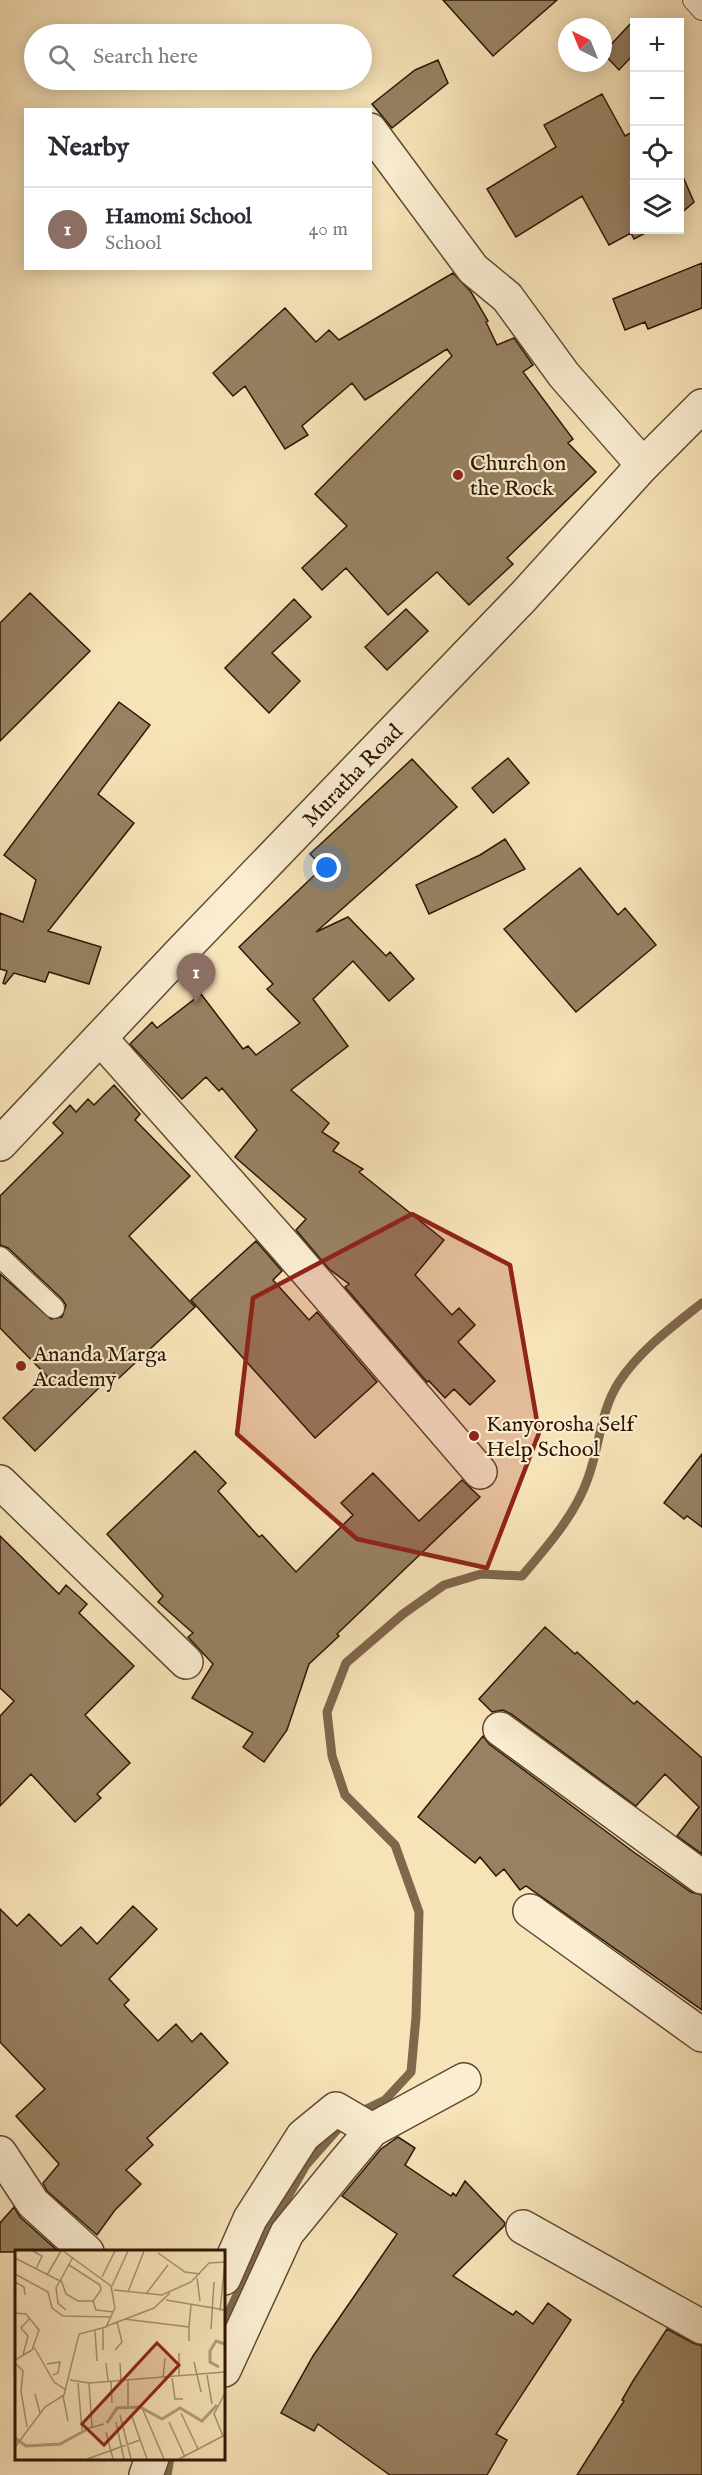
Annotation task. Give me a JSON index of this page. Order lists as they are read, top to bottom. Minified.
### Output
{"streets":{"street":["Muratha Road"]},"places":["Church on the Rock","Ananda Marga Academy","Kanyorosha Self Help School"],"north":"top left","page":{"map_buttons":["+","−"],"search":"Search here","heading":"Nearby","list":[{"mark":"1","name":"Hamomi School","note":"School","value":"40 m"}],"pins":"1"}}
